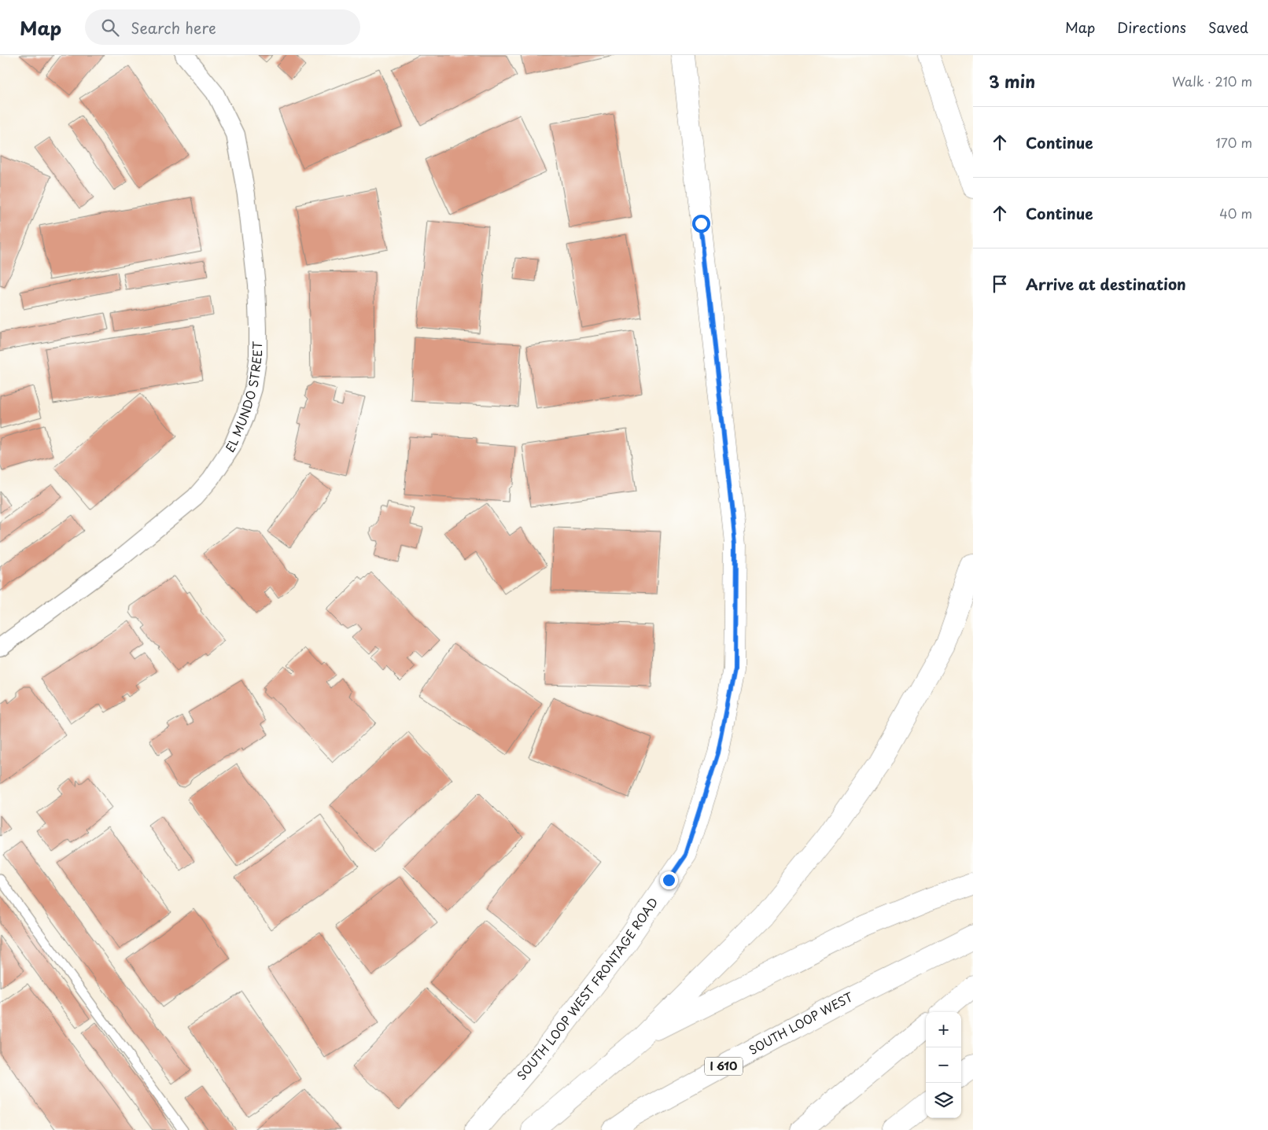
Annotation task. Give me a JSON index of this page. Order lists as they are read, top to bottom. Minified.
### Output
{"streets":{"main road":["SOUTH LOOP WEST FRONTAGE ROAD","SOUTH LOOP WEST","I 610"],"street":["EL MUNDO STREET"]},"page":{"header":"Map","search":"Search here","nav":["Map","Directions","Saved"],"heading":["3 min","Walk · 210 m"],"list":[["Continue","170 m"],["Continue","40 m"],"Arrive at destination"],"map_buttons":["+","−"]}}
